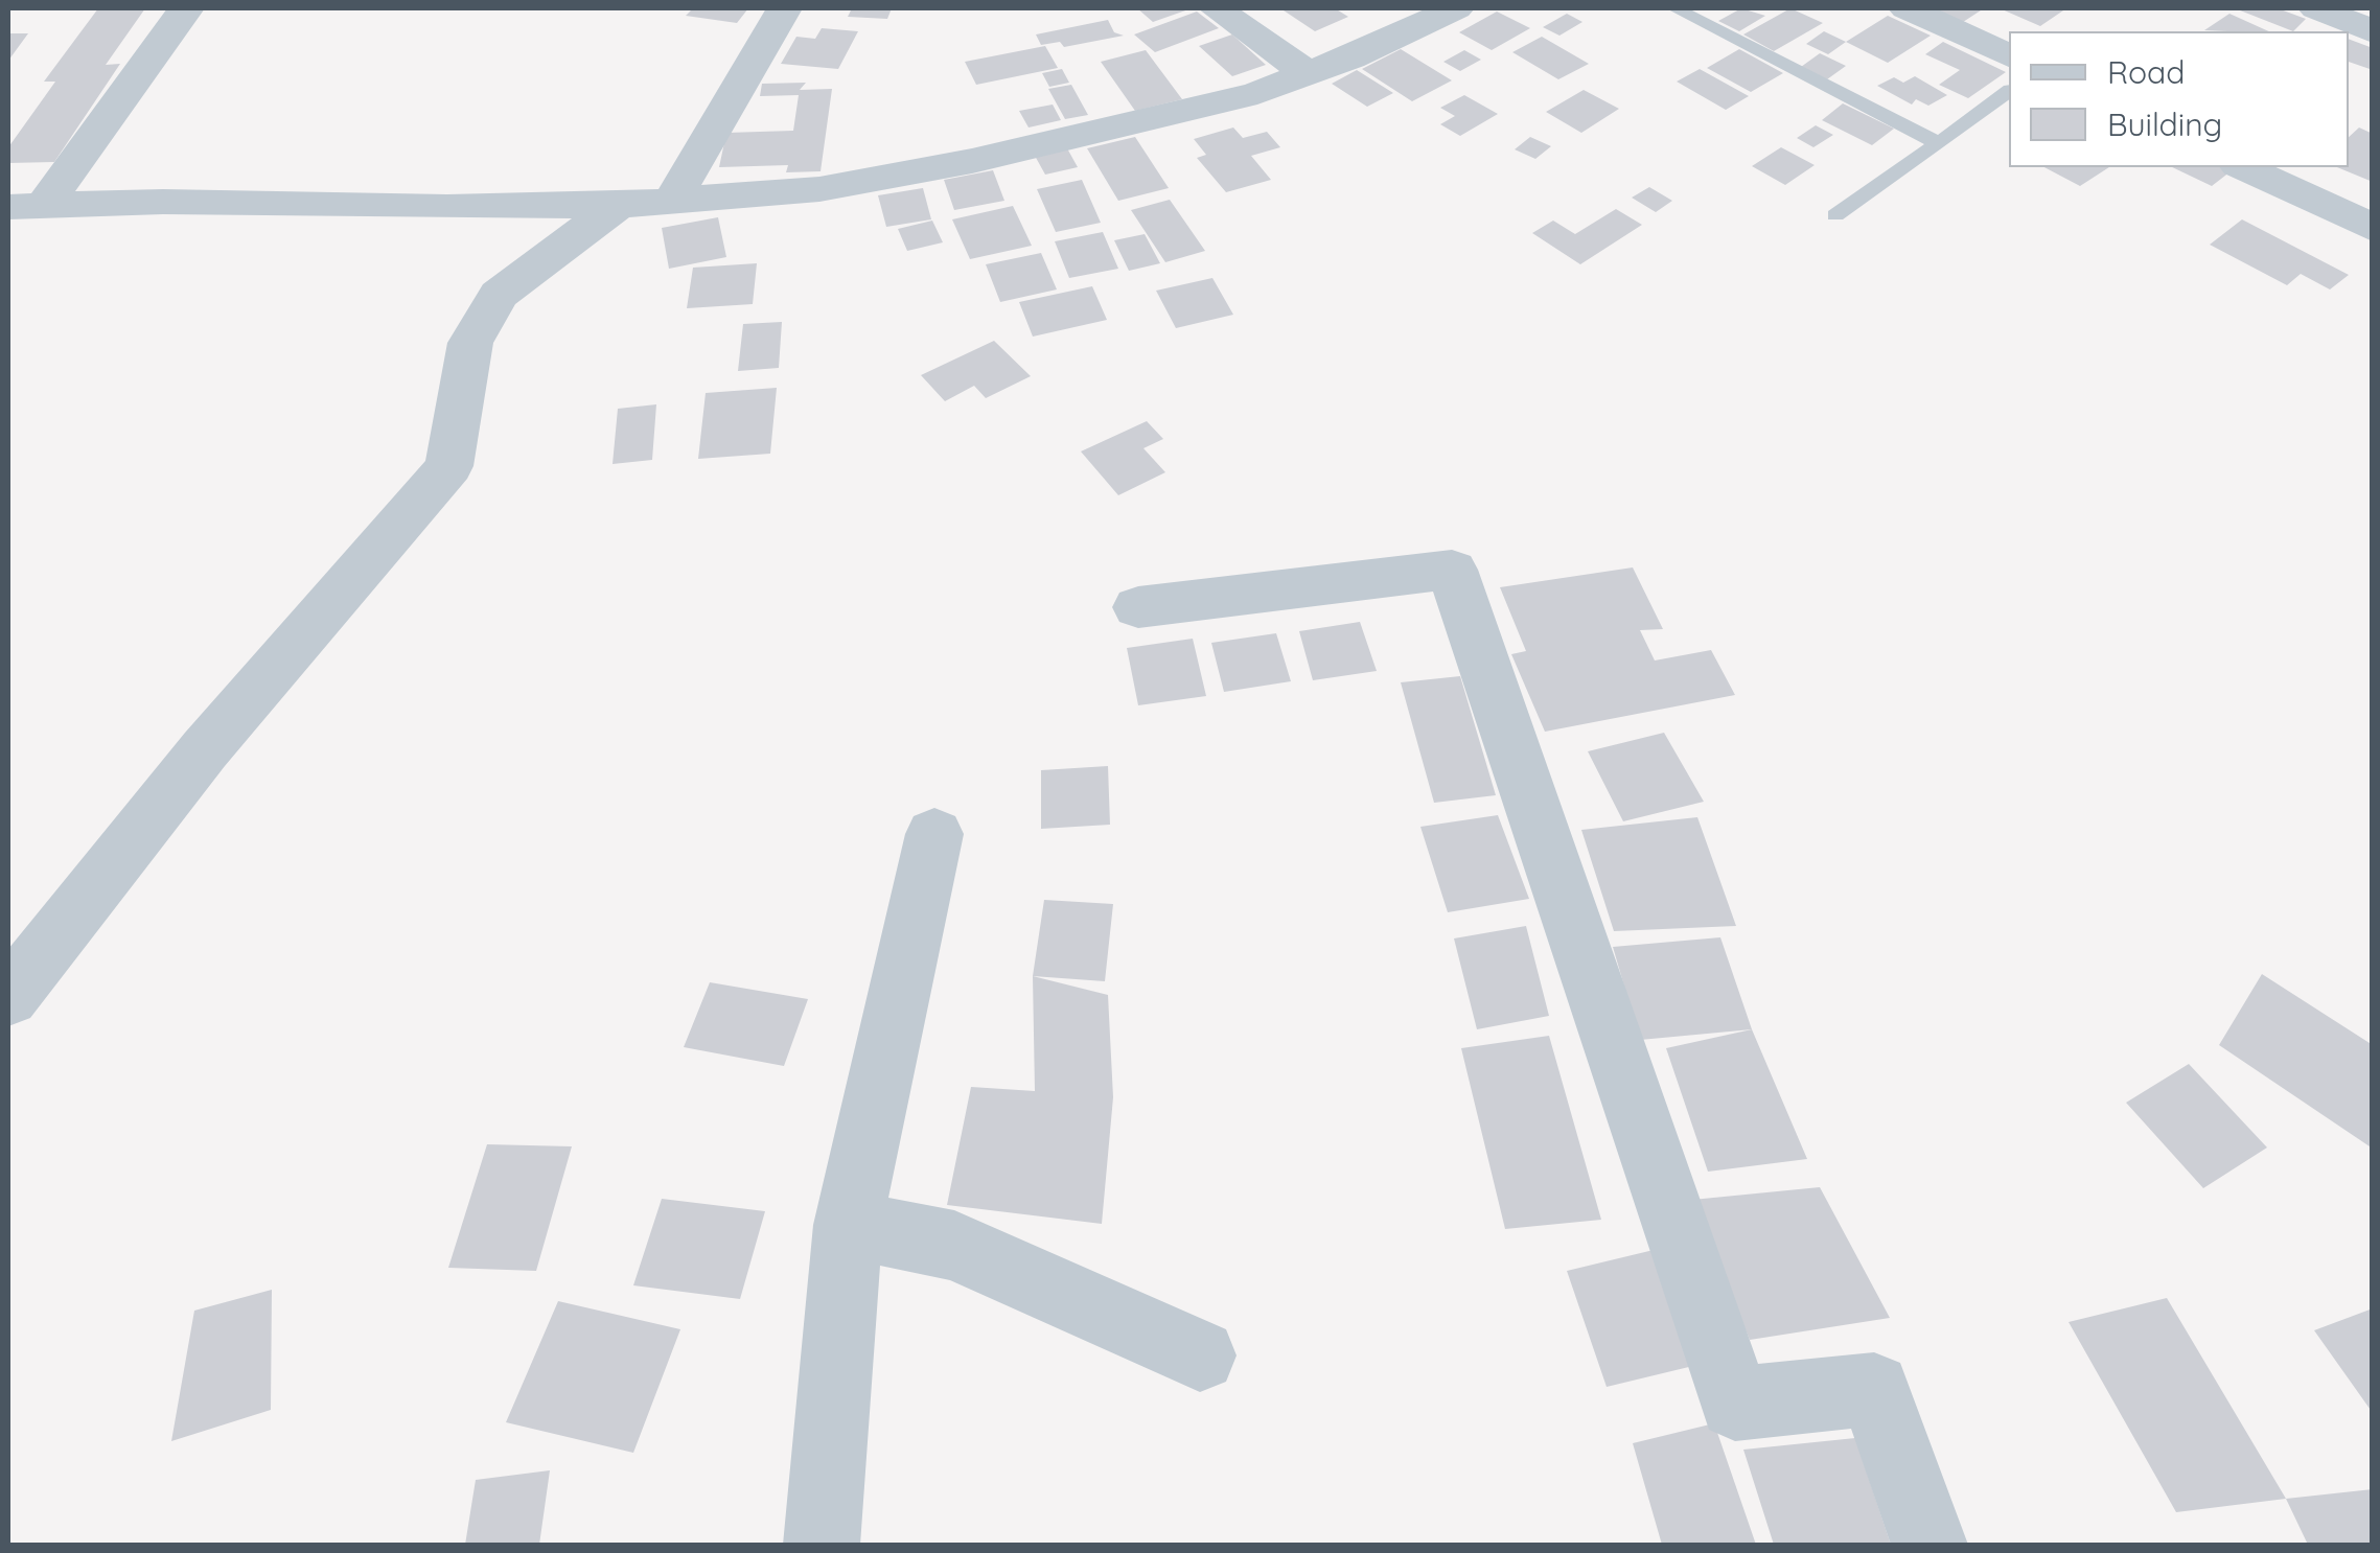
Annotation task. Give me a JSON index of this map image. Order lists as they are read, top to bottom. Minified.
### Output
{"legend":["Road","Building"]}
